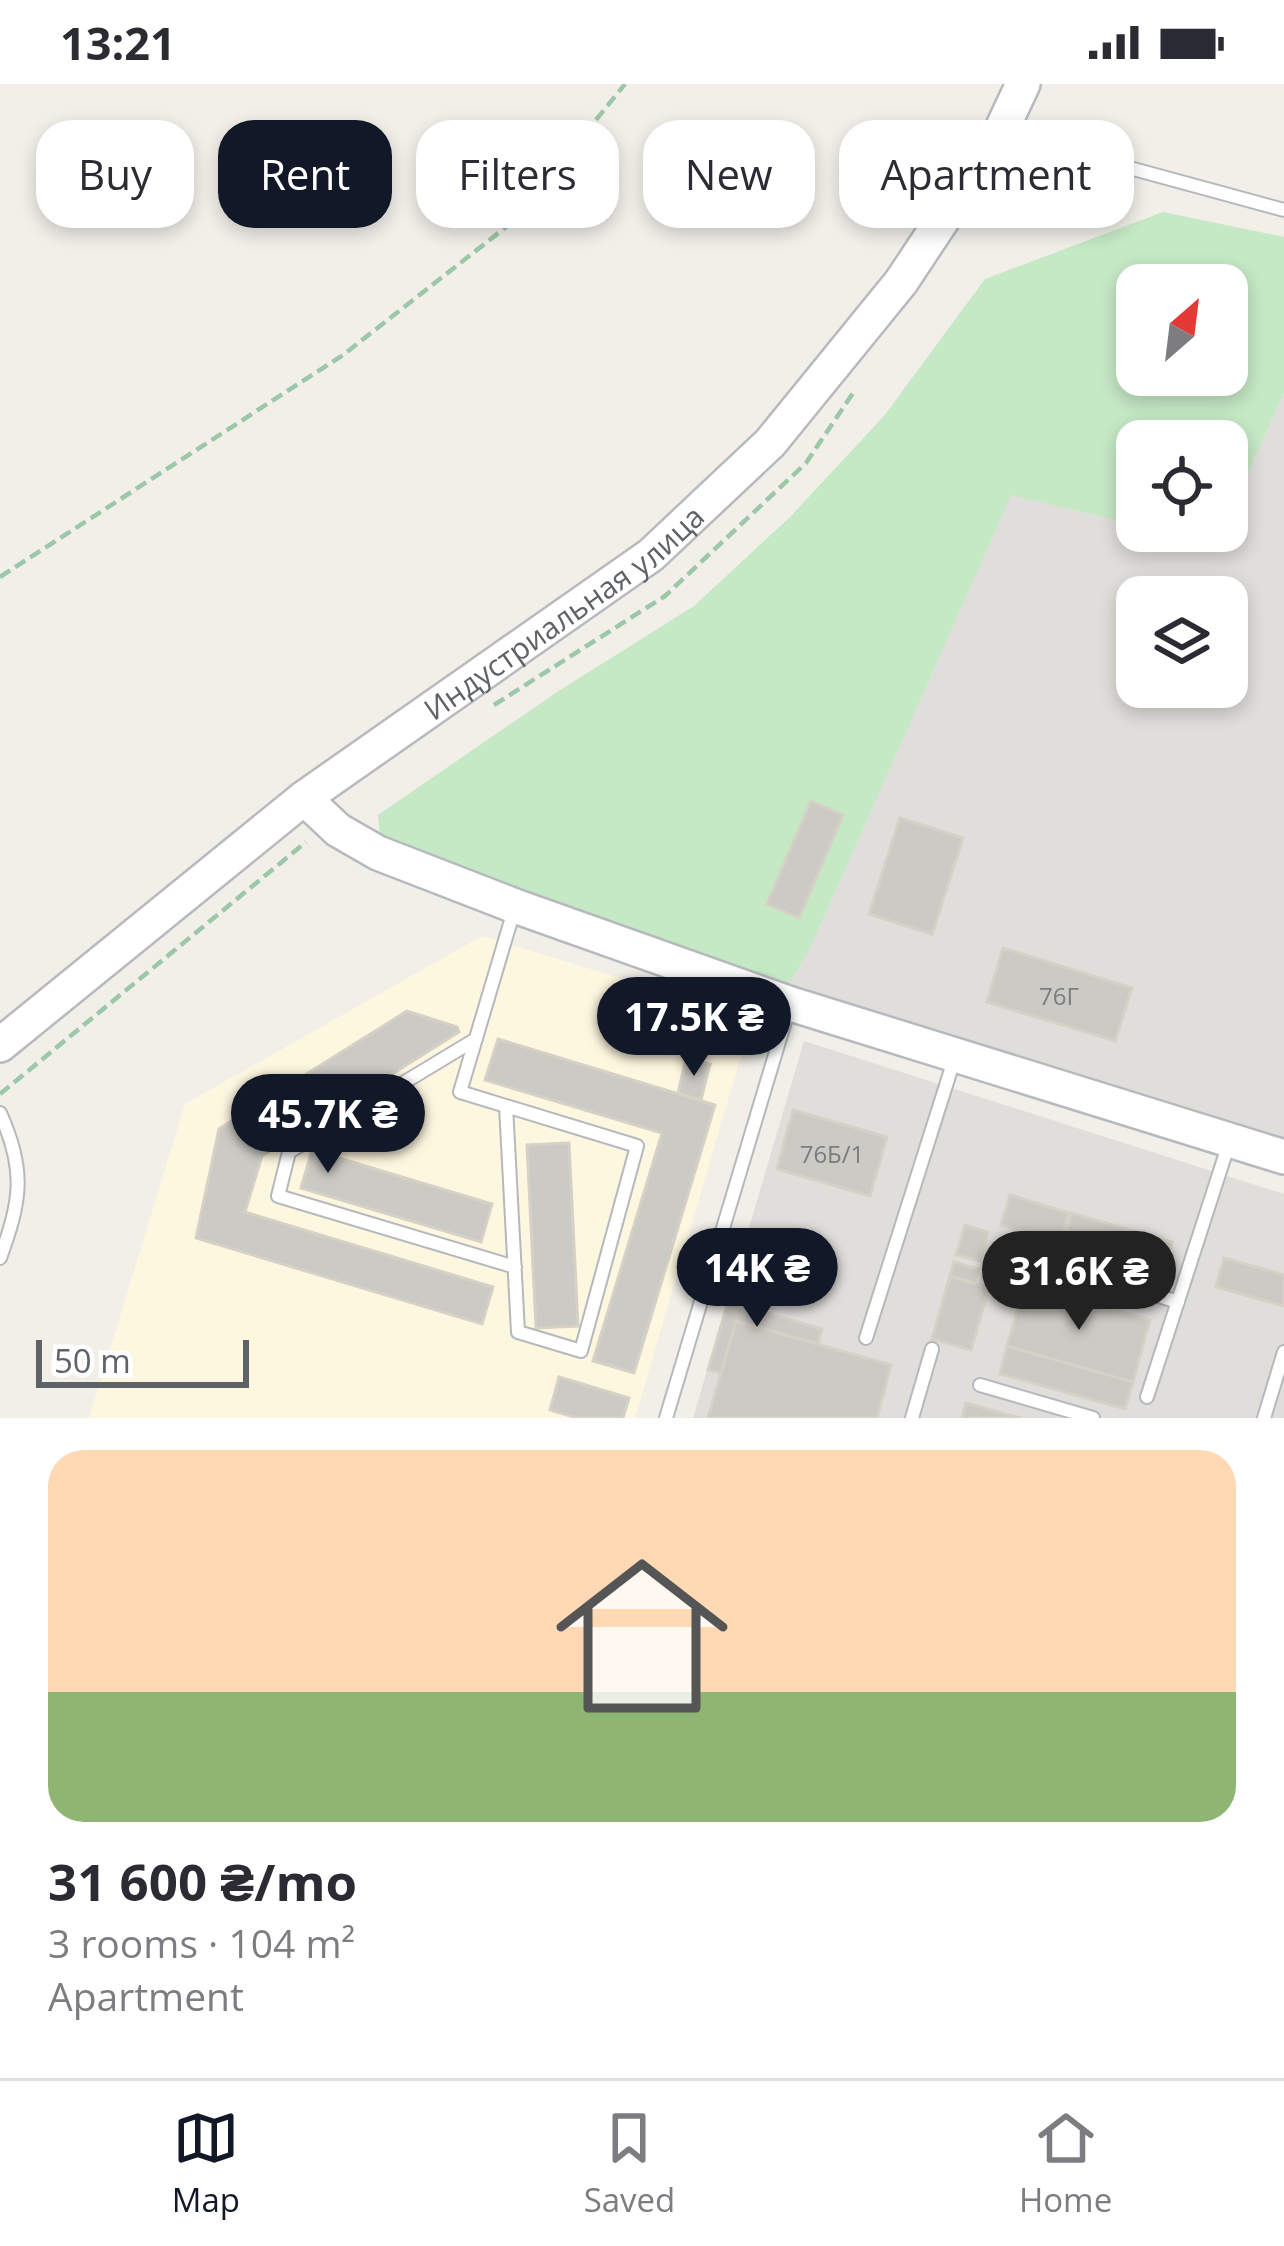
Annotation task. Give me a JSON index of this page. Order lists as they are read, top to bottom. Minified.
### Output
{"streets":{"main road":["Индустриальная улица"]},"house_numbers":["76Г","76Б/1"],"scale_bar":"50 m","north":"top right","page":{"status":"13:21","chip":["Buy","Rent","Filters","New","Apartment"],"price":["17.5K ₴","45.7K ₴","14K ₴","31.6K ₴"],"scale":"50 m","list":[{"name":"31 600 ₴/mo","note":"3 rooms · 104 m² · Apartment"}],"tabs":["Map","Saved","Home"]}}
